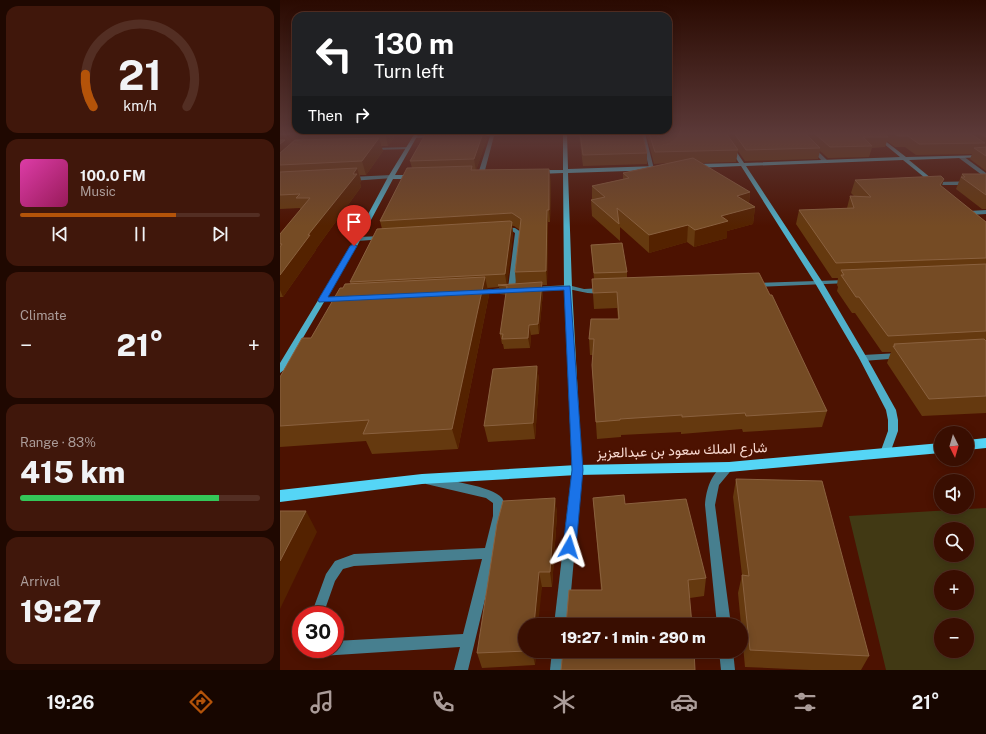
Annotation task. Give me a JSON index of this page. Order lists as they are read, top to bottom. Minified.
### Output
{"streets":{"main road":["شارع الملك سعود بن عبدالعزيز"]},"north":"bottom","page":{"turn":["130 m","Turn left"],"then":"Then","song":["100.0 FM","Music"],"tile":["Climate",["Range · 83%","415 km"],["Arrival","19:27"]],"heat":["−","21°","+"],"map_buttons":["+","−"],"limit":"30","trip":"19:27 · 1 min · 290 m","tabs":["19:26","21°"],"gauge":["21","km/h"]}}
